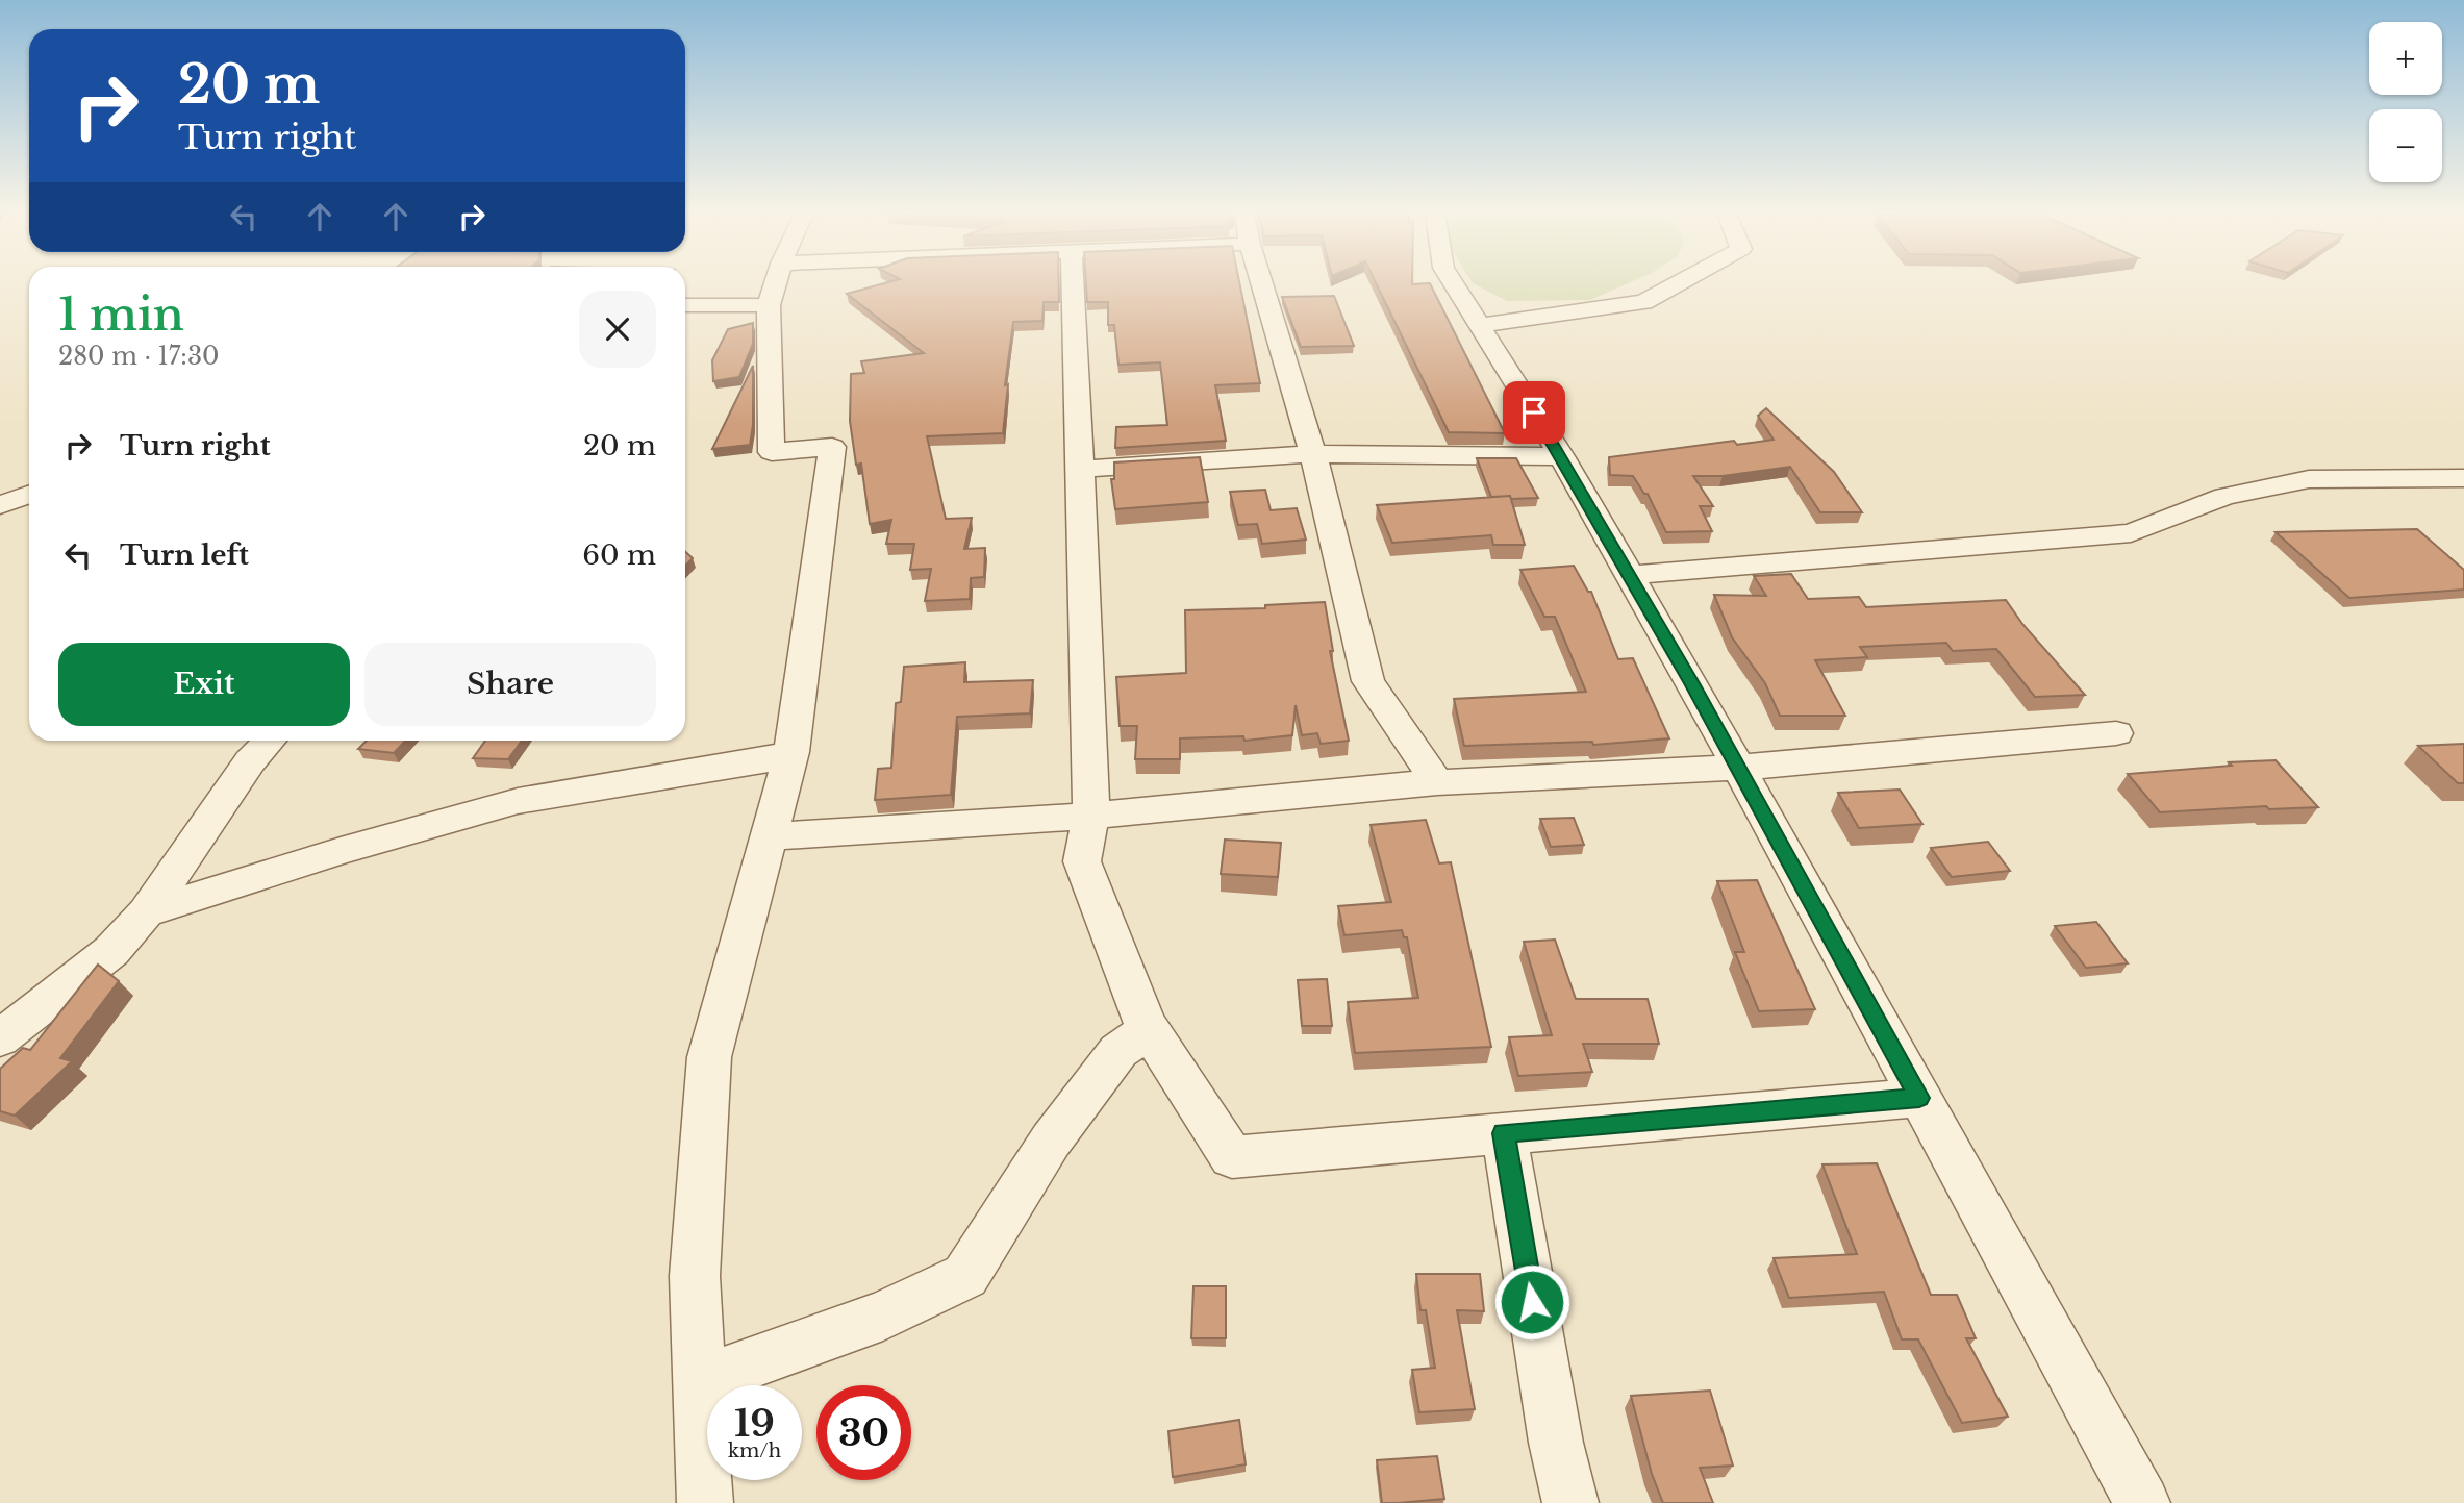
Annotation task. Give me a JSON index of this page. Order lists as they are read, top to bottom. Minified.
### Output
{"page":{"map_buttons":["+","−"],"turn":["20 m","Turn right"],"heading":["1 min","280 m · 17:30"],"list":[{"name":"Turn right","value":"20 m"},{"name":"Turn left","value":"60 m"}],"buttons":["Exit","Share"],"speed":"19 km/h","limit":"30"}}
